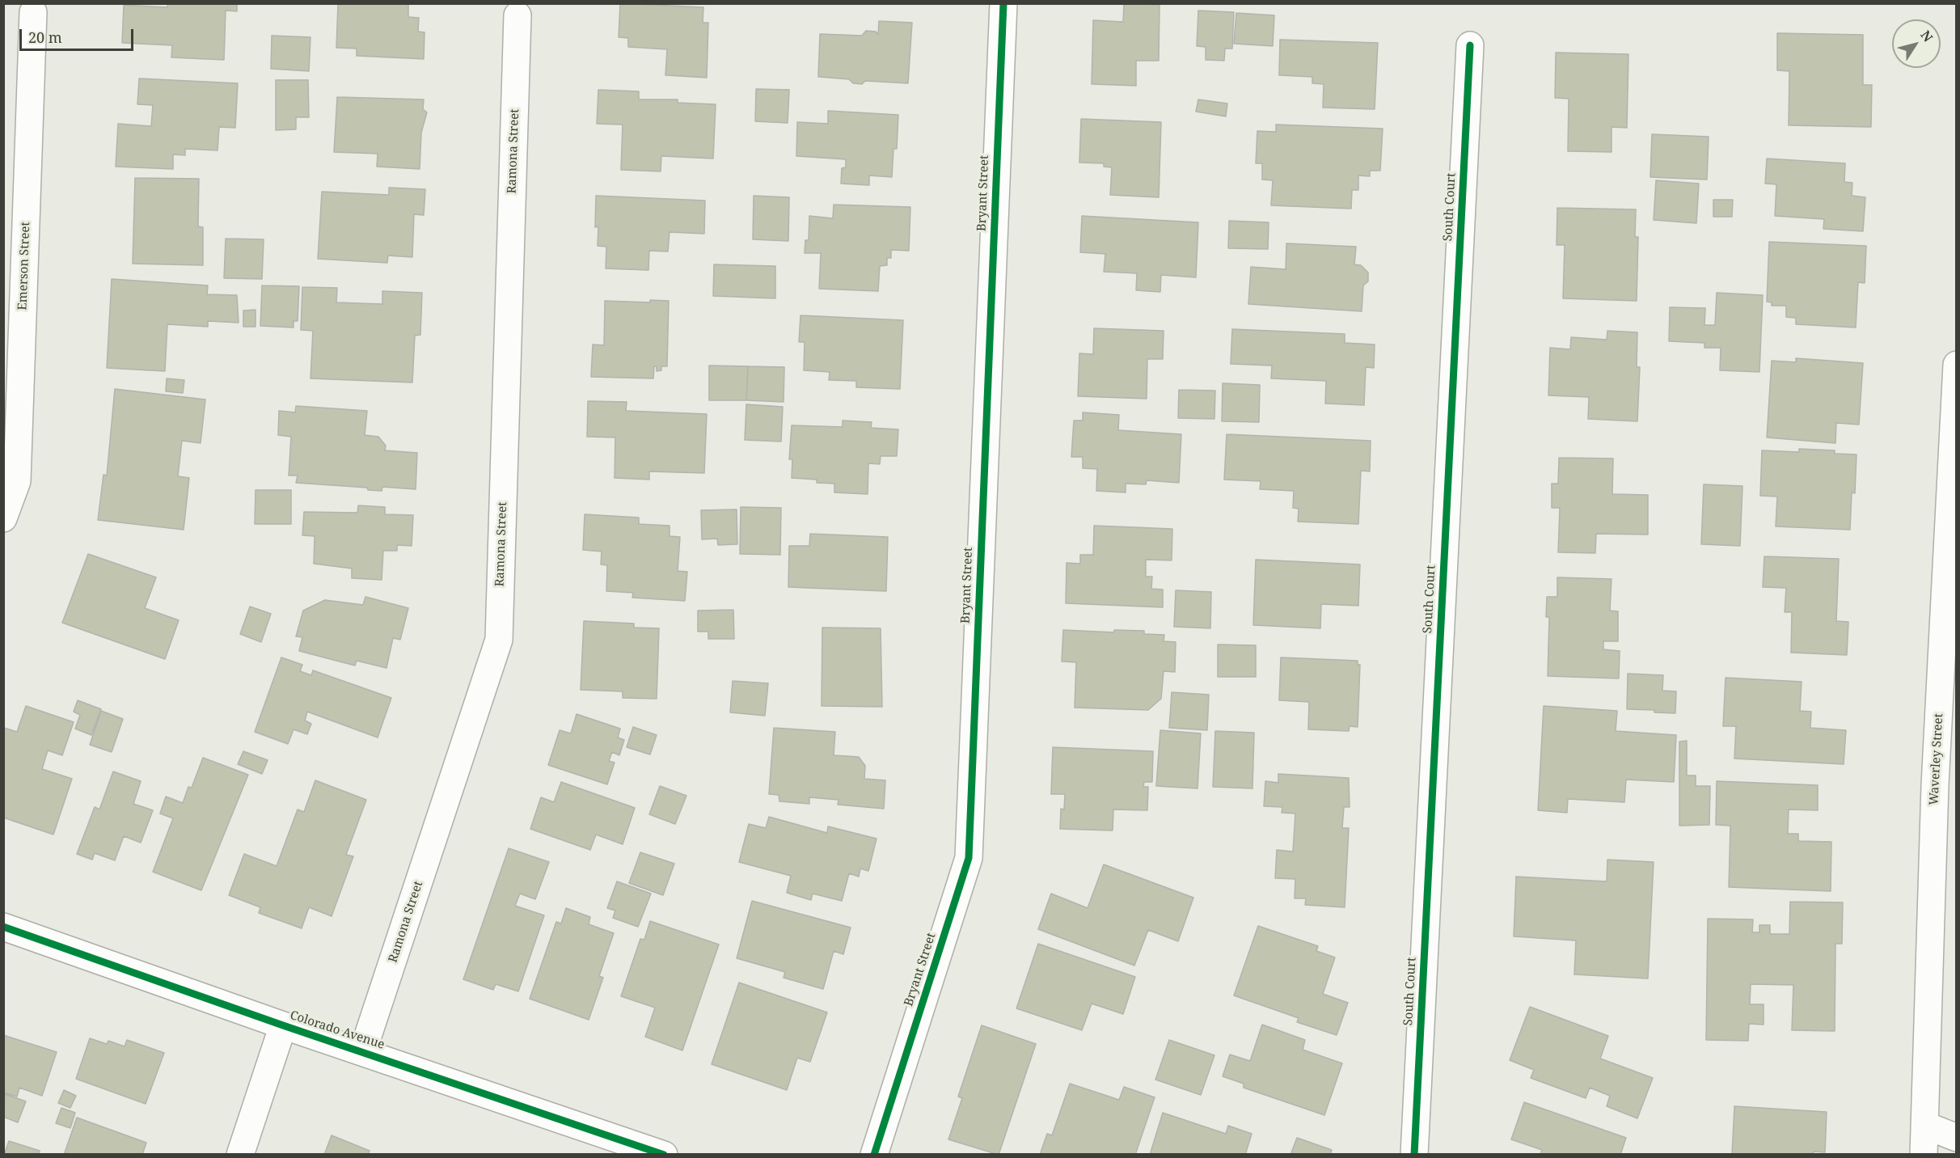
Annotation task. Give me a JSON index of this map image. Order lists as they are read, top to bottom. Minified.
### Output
{"streets":{"street":["Ramona Street","Bryant Street","South Court","Emerson Street","Waverley Street","Colorado Avenue"]},"crossings":[["Ramona Street","Colorado Avenue"]],"scale_bar":"20 m","north":"top right"}
